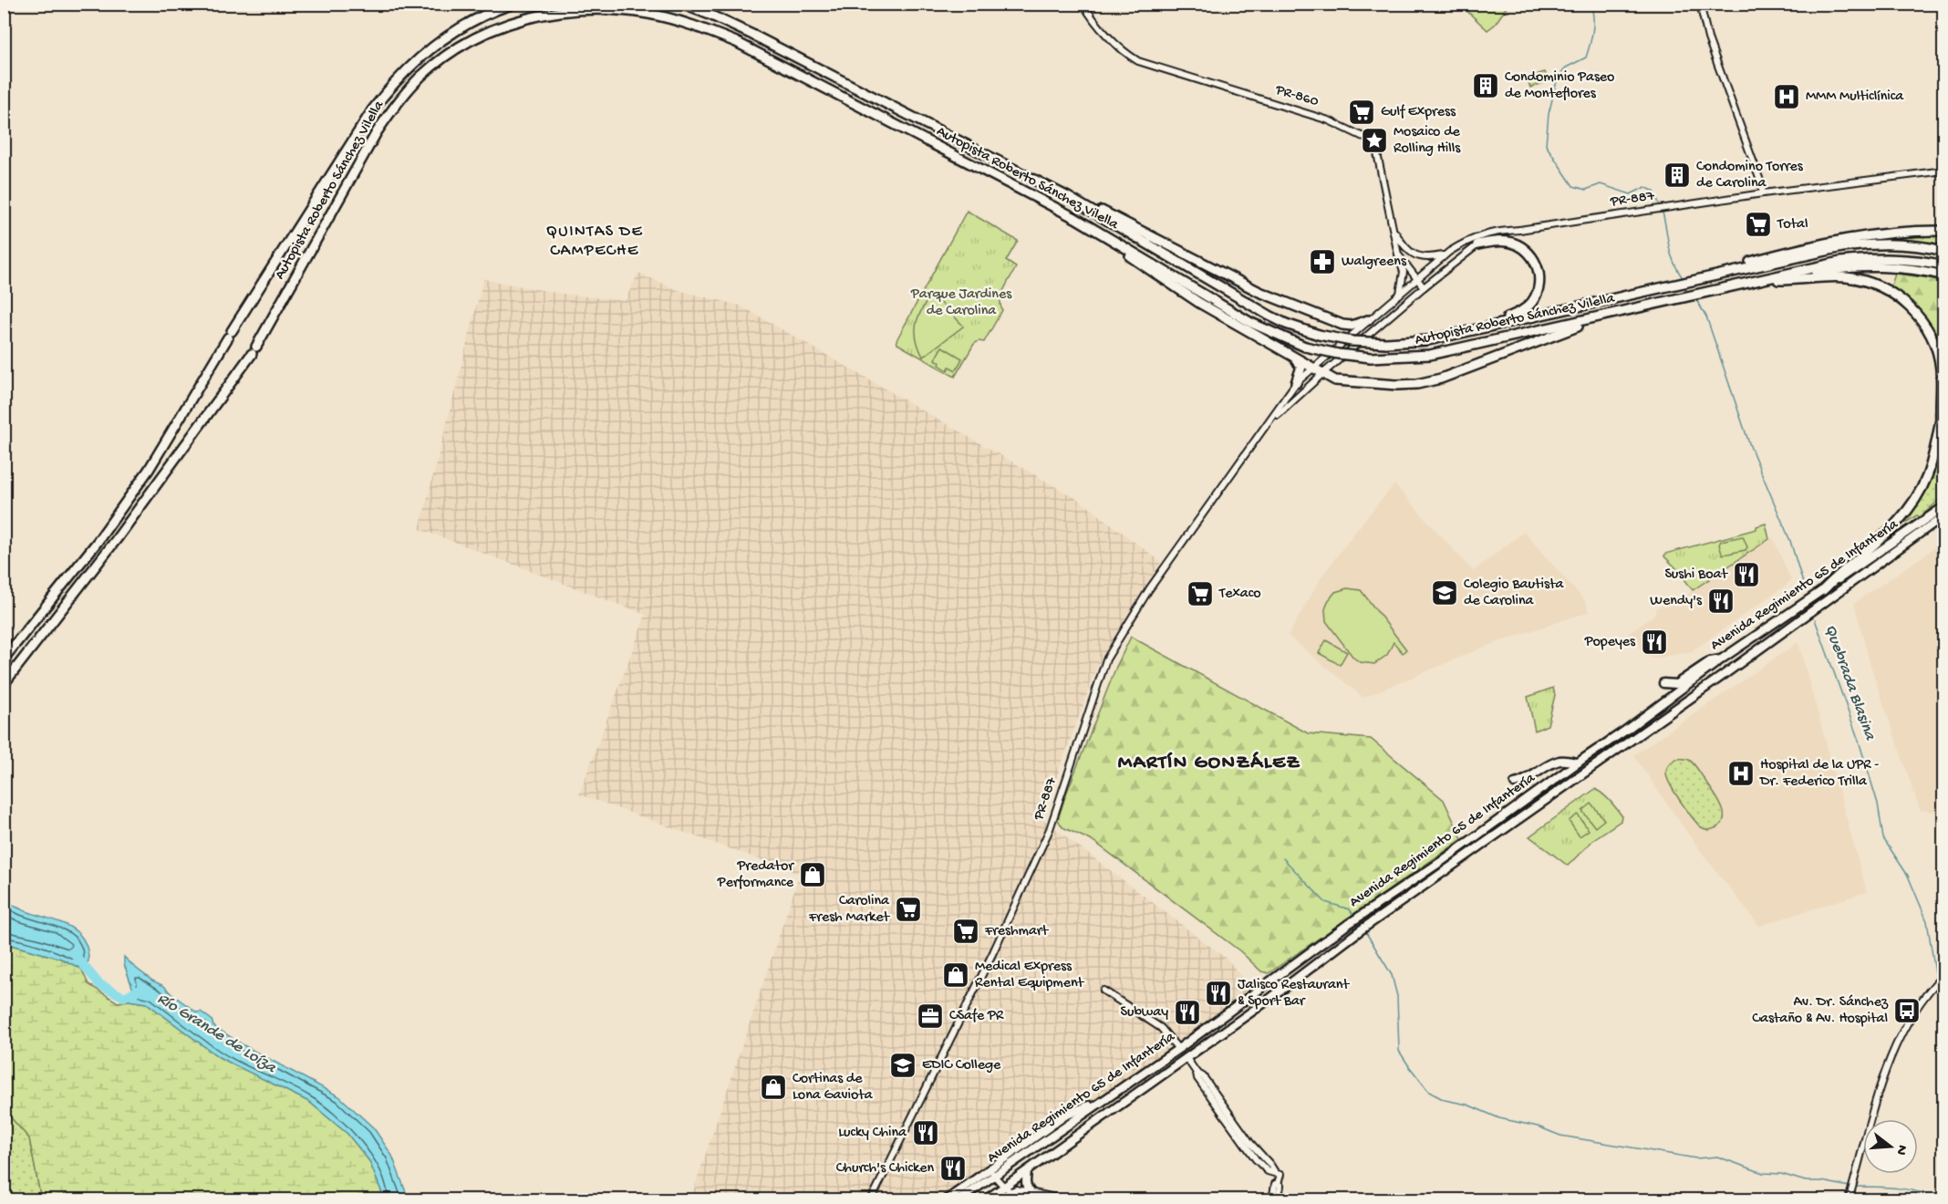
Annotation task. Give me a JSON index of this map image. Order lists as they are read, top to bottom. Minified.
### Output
{"streets":{"highway":["Autopista Roberto Sánchez Vilella"],"main road":["Avenida Regimiento 65 de Infantería"],"street":["PR-860","PR-887"]},"crossings":[["PR-860","PR-887"]],"districts":["QUINTAS DE CAMPECHE","MARTÍN GONZÁLEZ"],"water":["Quebrada Blasina","Río Grande de Loíza"],"parks":["Parque Jardines de Carolina"],"places":{"building":["Condominio Paseo de Monteflores","Condomino Torres de Carolina"],"hospital":["MMM Multiclínica","Hospital de la UPR - Dr. Federico Trilla"],"supermarket":["Gulf Express","Total","Texaco","Carolina Fresh Market","Freshmart"],"place":["Mosaico de Rolling Hills"],"pharmacy":["Walgreens"],"restaurant":["Sushi Boat","Wendy's","Popeyes","Jalisco Restaurant & Sport Bar","Subway","Lucky China","Church's Chicken"],"school or university":["Colegio Bautista de Carolina","EDIC College"],"shop":["Predator Performance","Medical Express Rental Equipment","Cortinas de Lona Gaviota"],"bus stop":["Av. Dr. Sánchez Castaño & Av. Hospital"],"office":["CSafe PR"]},"north":"right"}
